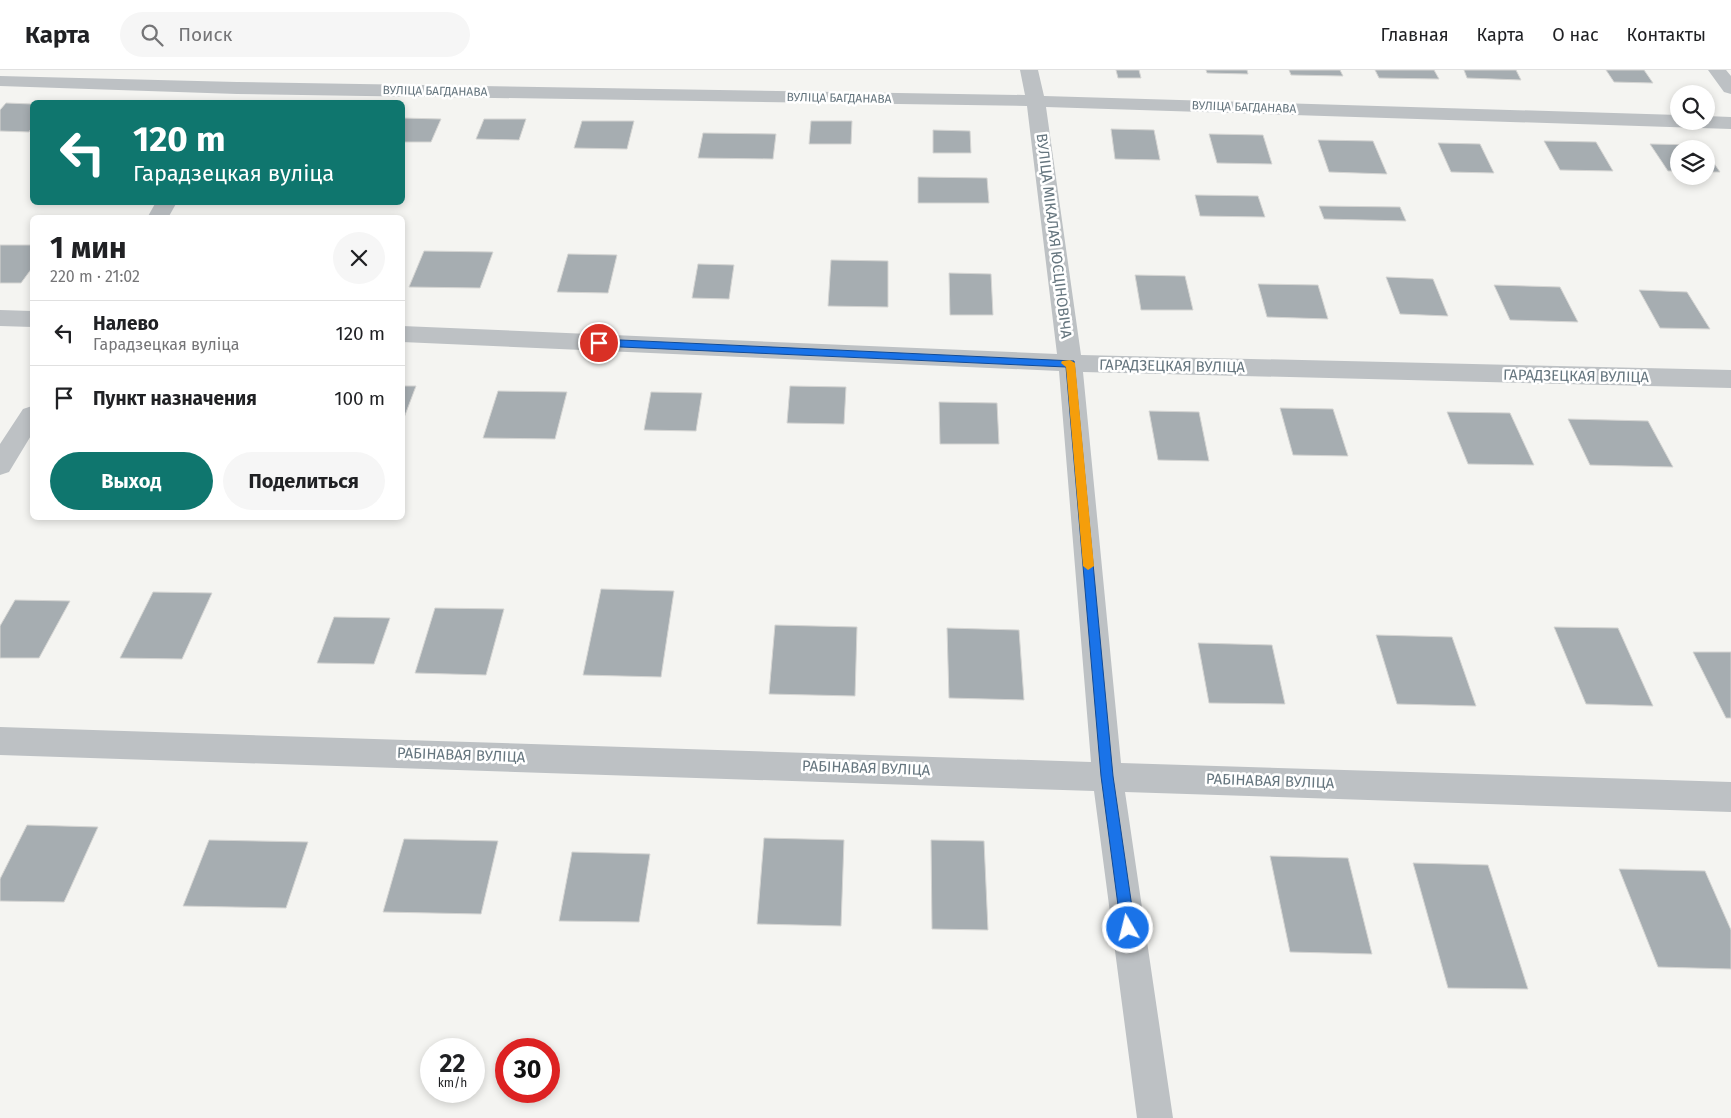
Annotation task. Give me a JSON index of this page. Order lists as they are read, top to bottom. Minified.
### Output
{"streets":{"street":["ВУЛІЦА БАГДАНАВА","ВУЛІЦА МІКАЛАЯ ЮСЦІНОВІЧА","ГАРАДЗЕЦКАЯ ВУЛІЦА","РАБІНАВАЯ ВУЛІЦА"]},"crossings":[["ВУЛІЦА БАГДАНАВА","ВУЛІЦА МІКАЛАЯ ЮСЦІНОВІЧА"],["ВУЛІЦА МІКАЛАЯ ЮСЦІНОВІЧА","ГАРАДЗЕЦКАЯ ВУЛІЦА"],["ВУЛІЦА МІКАЛАЯ ЮСЦІНОВІЧА","РАБІНАВАЯ ВУЛІЦА"]],"page":{"header":"Карта","search":"Поиск","nav":["Главная","Карта","О нас","Контакты"],"turn":["120 m","Гарадзецкая вуліца"],"heading":["1 мин","220 m · 21:02"],"list":[{"name":"Налево","note":"Гарадзецкая вуліца","value":"120 m"},{"name":"Пункт назначения","value":"100 m"}],"buttons":["Выход","Поделиться"],"speed":"22 km/h","limit":"30"}}
